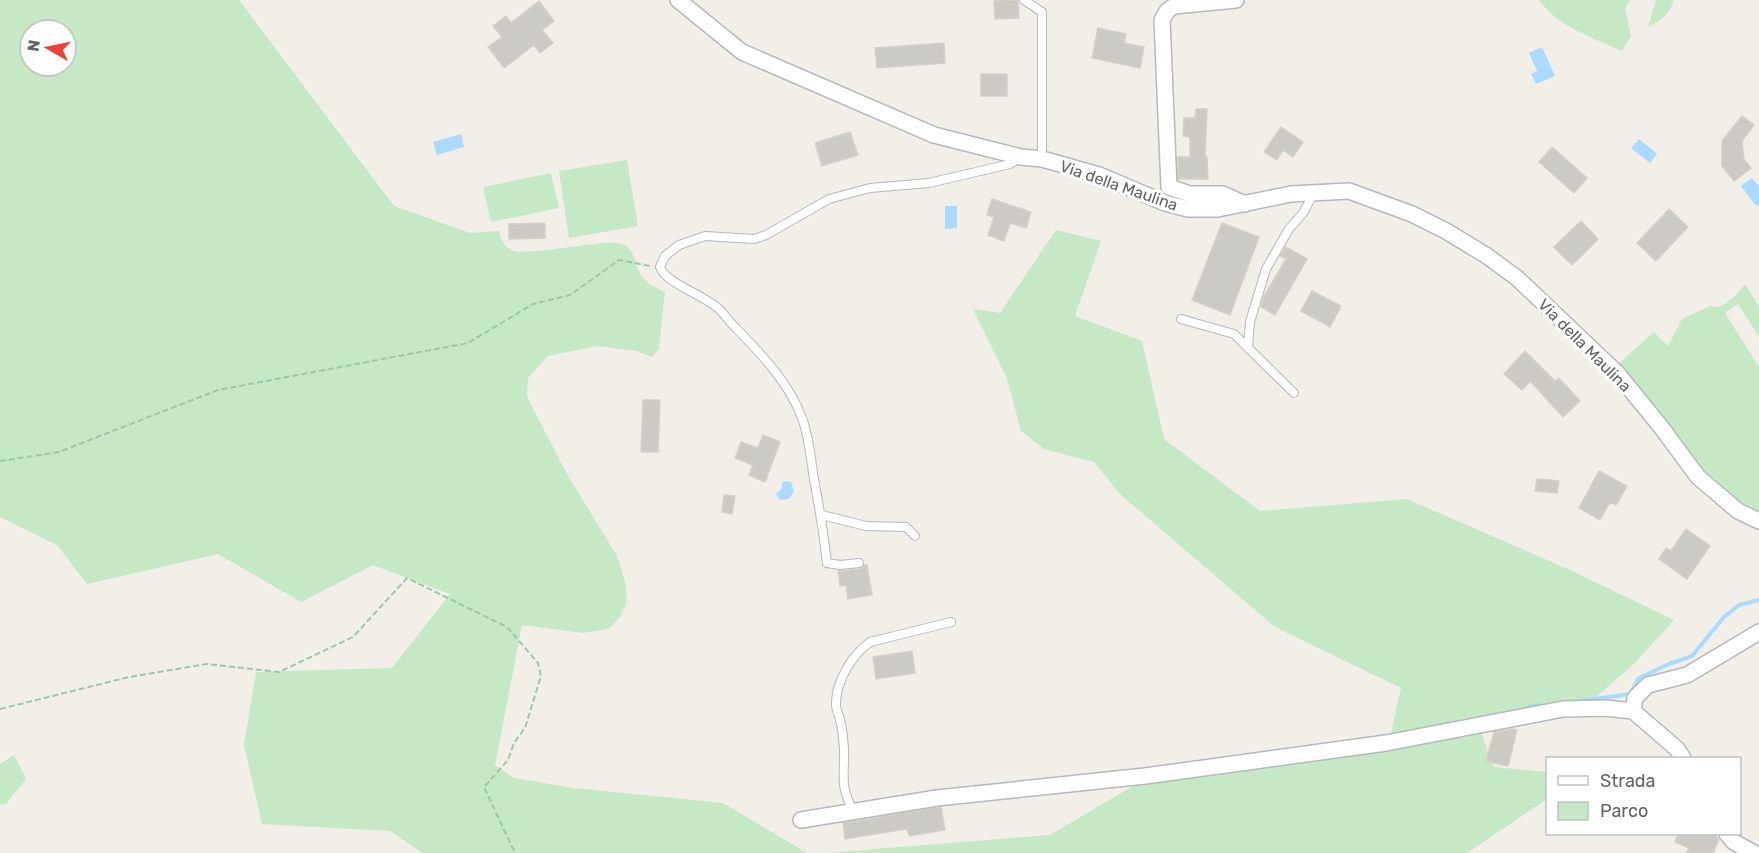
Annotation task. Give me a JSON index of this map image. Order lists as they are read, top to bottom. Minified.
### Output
{"streets":{"street":["Via della Maulina"]},"legend":["Strada","Parco"],"north":"left"}
